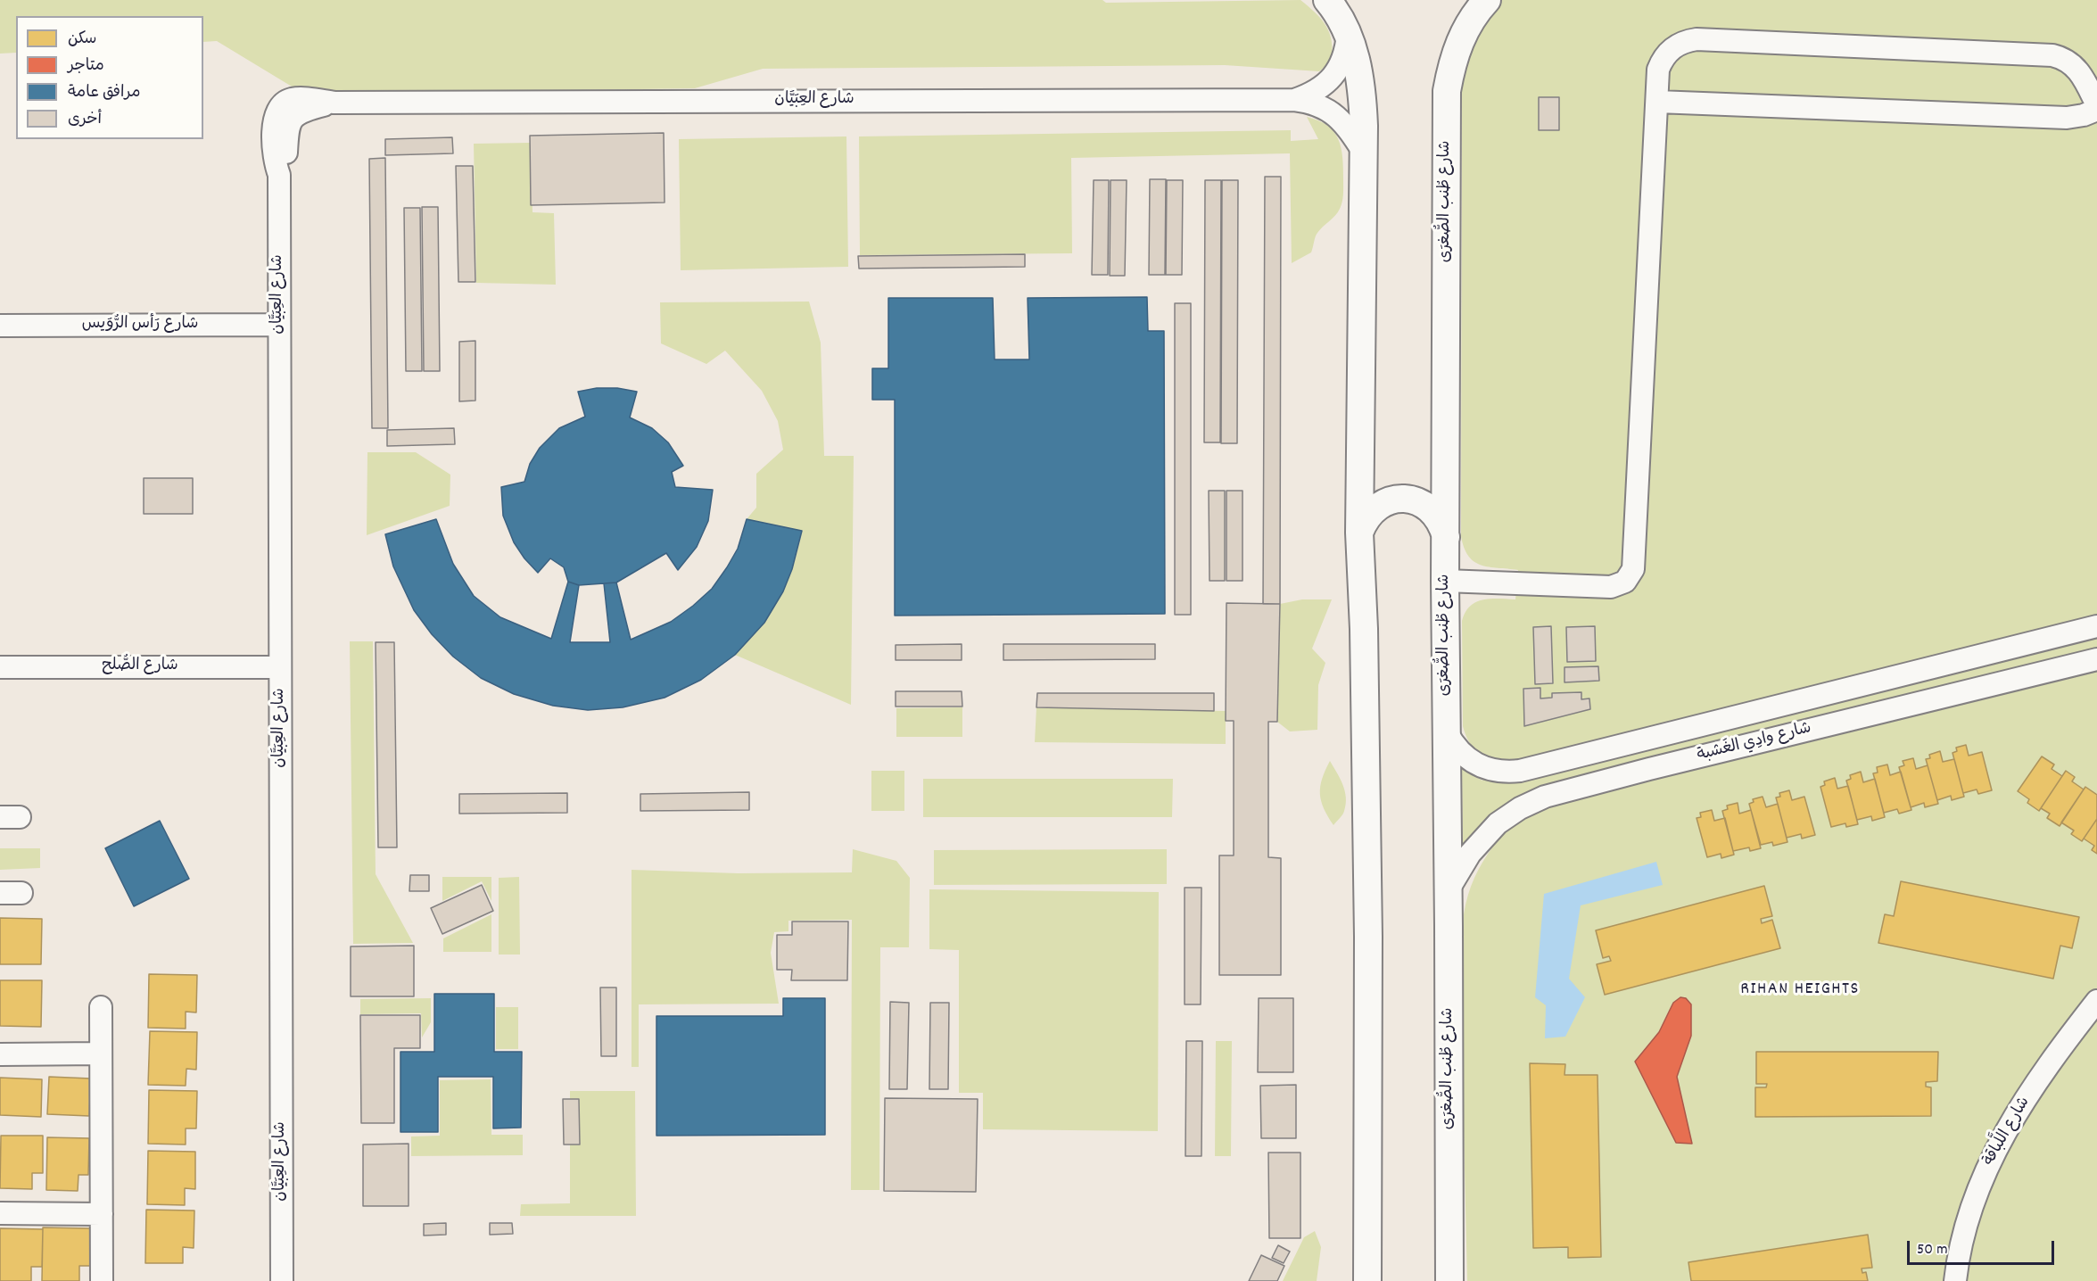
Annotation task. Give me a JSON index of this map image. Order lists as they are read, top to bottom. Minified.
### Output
{"streets":{"street":["شارع العِبَيَّان","شارع طُنب الصُّغرَى","شارع رَأس الرُّوَيس","شارع الصُّلح","شارع وادِي الغَشبة","شارع اللَّباقة"]},"crossings":[["شارع العِبَيَّان","شارع رَأس الرُّوَيس"],["شارع العِبَيَّان","شارع الصُّلح"],["شارع طُنب الصُّغرَى","شارع وادِي الغَشبة"]],"districts":["RIHAN HEIGHTS"],"legend":["سكن","متاجر","مرافق عامة","أخرى"],"scale_bar":"50 m"}
